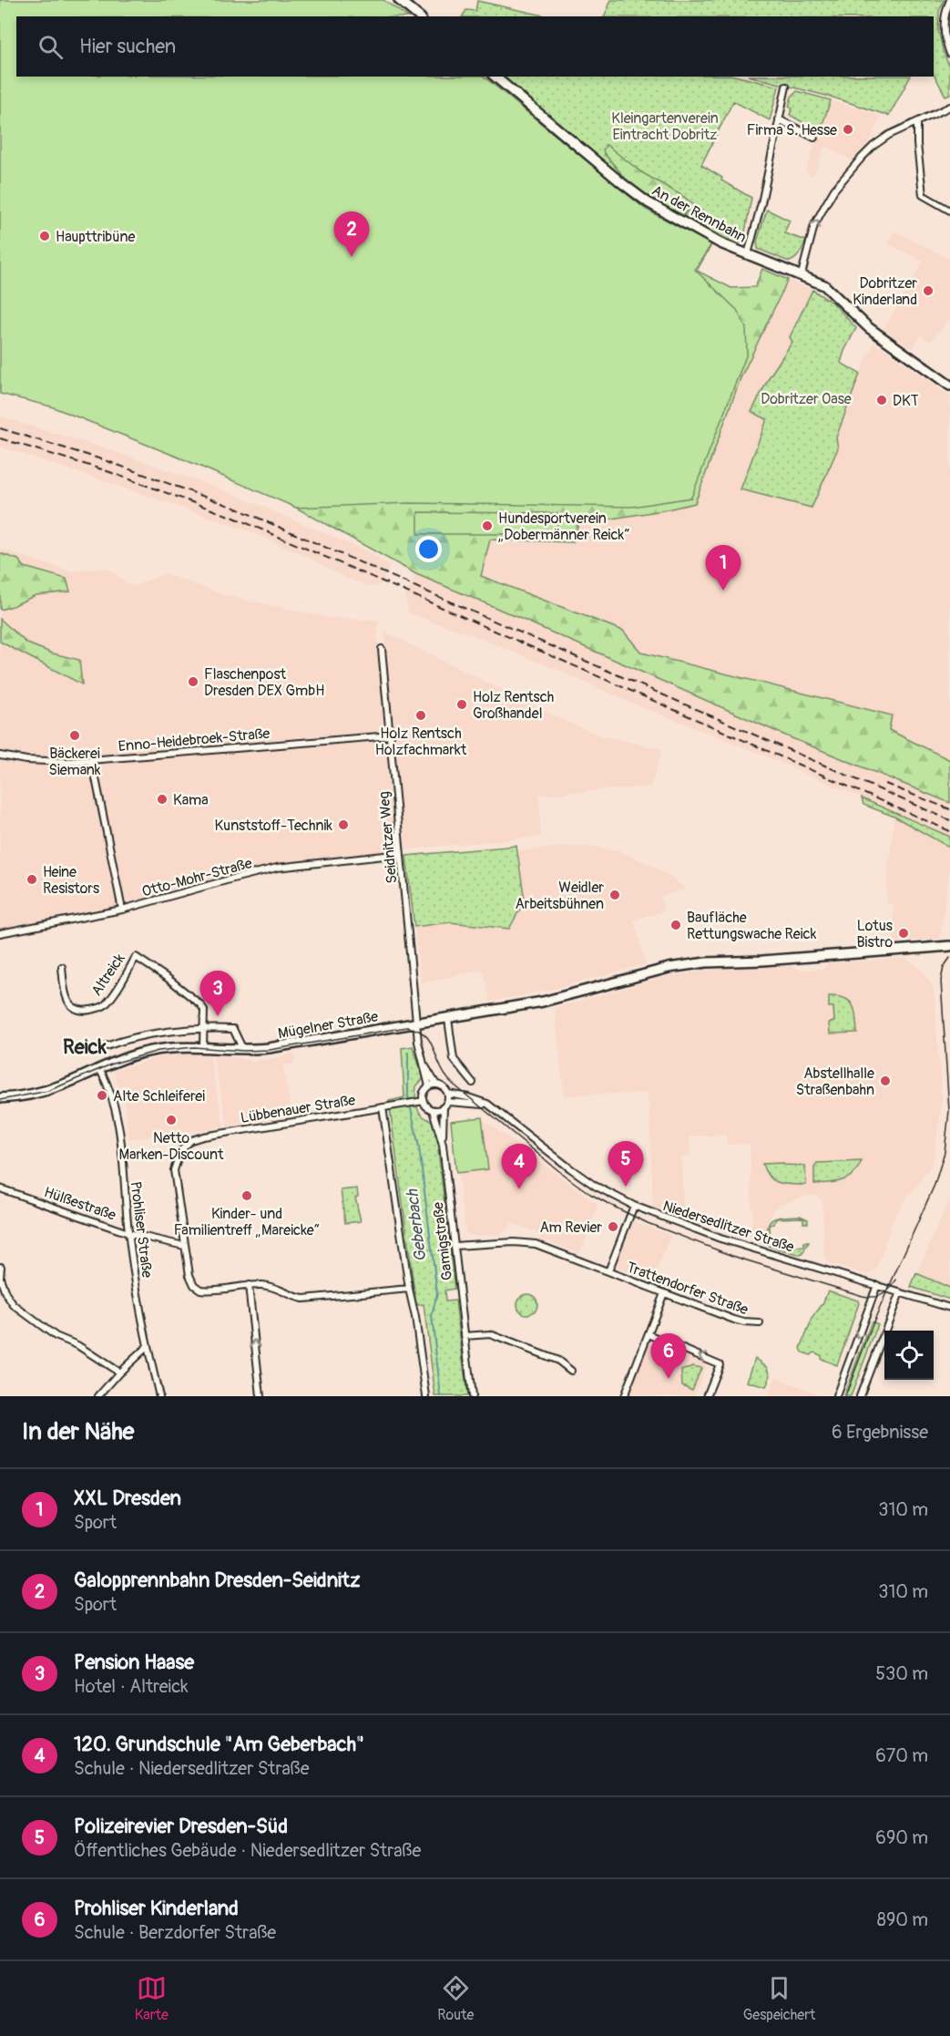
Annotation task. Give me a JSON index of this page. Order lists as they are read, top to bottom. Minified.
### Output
{"streets":{"street":["An der Rennbahn","Enno-Heidebroek-Straße","Seidnitzer Weg","Otto-Mohr-Straße","Altreick","Mügelner Straße","Lübbenauer Straße","Hülßestraße","Niedersedlitzer Straße","Prohliser Straße","Gamigstraße","Trattendorfer Straße"]},"crossings":[["Enno-Heidebroek-Straße","Seidnitzer Weg"],["Seidnitzer Weg","Otto-Mohr-Straße"],["Seidnitzer Weg","Mügelner Straße"],["Lübbenauer Straße","Hülßestraße"],["Lübbenauer Straße","Niedersedlitzer Straße"],["Lübbenauer Straße","Gamigstraße"],["Hülßestraße","Prohliser Straße"],["Niedersedlitzer Straße","Gamigstraße"],["Niedersedlitzer Straße","Trattendorfer Straße"],["Gamigstraße","Trattendorfer Straße"]],"districts":["Reick"],"water":["Geberbach"],"parks":["Kleingartenverein Eintracht Dobritz","Dobritzer Oase"],"places":["Firma S. Hesse","Haupttribüne","Dobritzer Kinderland","DKT","Hundesportverein „Dobermänner Reick“","Flaschenpost Dresden DEX GmbH","Holz Rentsch Großhandel","Holz Rentsch Holzfachmarkt","Bäckerei Siemank","Kama","Kunststoff-Technik","Heine Resistors","Weidler Arbeitsbühnen","Baufläche Rettungswache Reick","Lotus Bistro","Abstellhalle Straßenbahn","Alte Schleiferei","Netto Marken-Discount","Kinder- und Familientreff „Mareicke“","Am Revier"],"page":{"search":"Hier suchen","pins":["2","1","3","5","4","6"],"heading":["In der Nähe","6 Ergebnisse"],"list":[{"mark":"1","name":"XXL Dresden","note":"Sport","value":"310 m"},{"mark":"2","name":"Galopprennbahn Dresden-Seidnitz","note":"Sport","value":"310 m"},{"mark":"3","name":"Pension Haase","note":"Hotel · Altreick","value":"530 m"},{"mark":"4","name":"120. Grundschule \"Am Geberbach\"","note":"Schule · Niedersedlitzer Straße","value":"670 m"},{"mark":"5","name":"Polizeirevier Dresden-Süd","note":"Öffentliches Gebäude · Niedersedlitzer Straße","value":"690 m"},{"mark":"6","name":"Prohliser Kinderland","note":"Schule · Berzdorfer Straße","value":"890 m"}],"nav":["Karte","Route","Gespeichert"]}}
